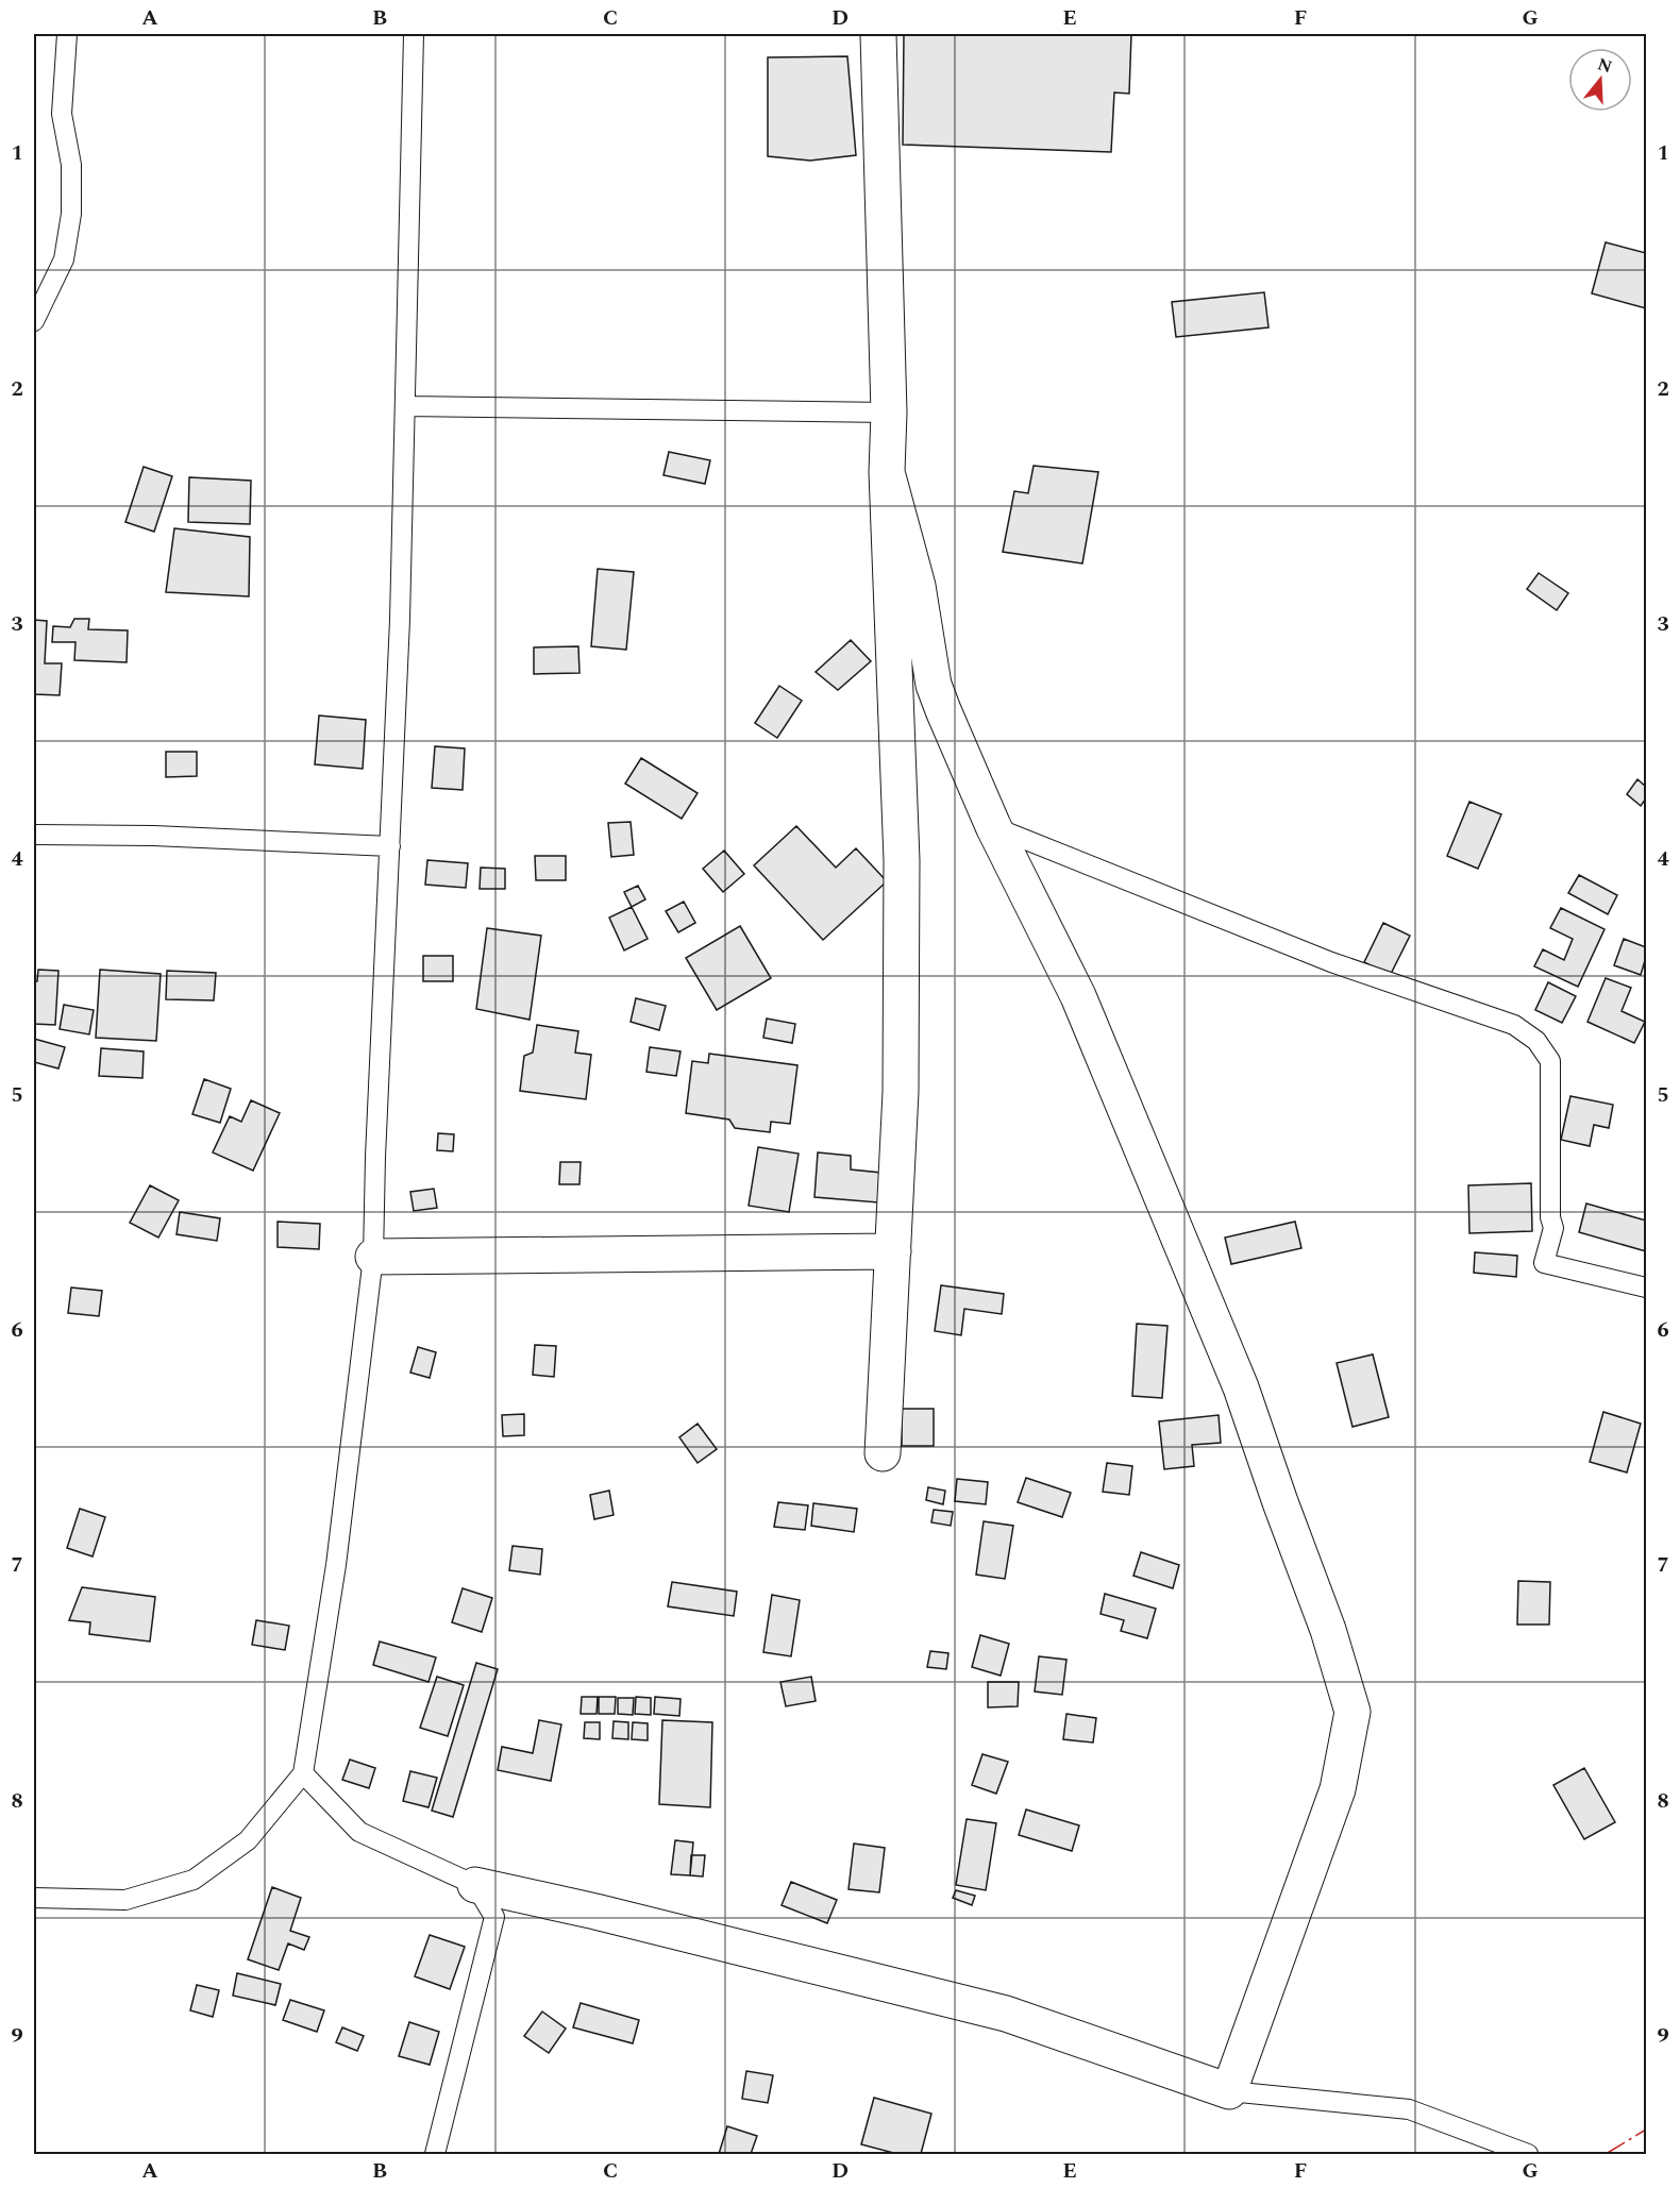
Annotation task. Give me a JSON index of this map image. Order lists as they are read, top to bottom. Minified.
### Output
{"north":"top","grid":{"columns":["A","B","C","D","E","F","G"],"rows":["1","2","3","4","5","6","7","8","9"]}}
